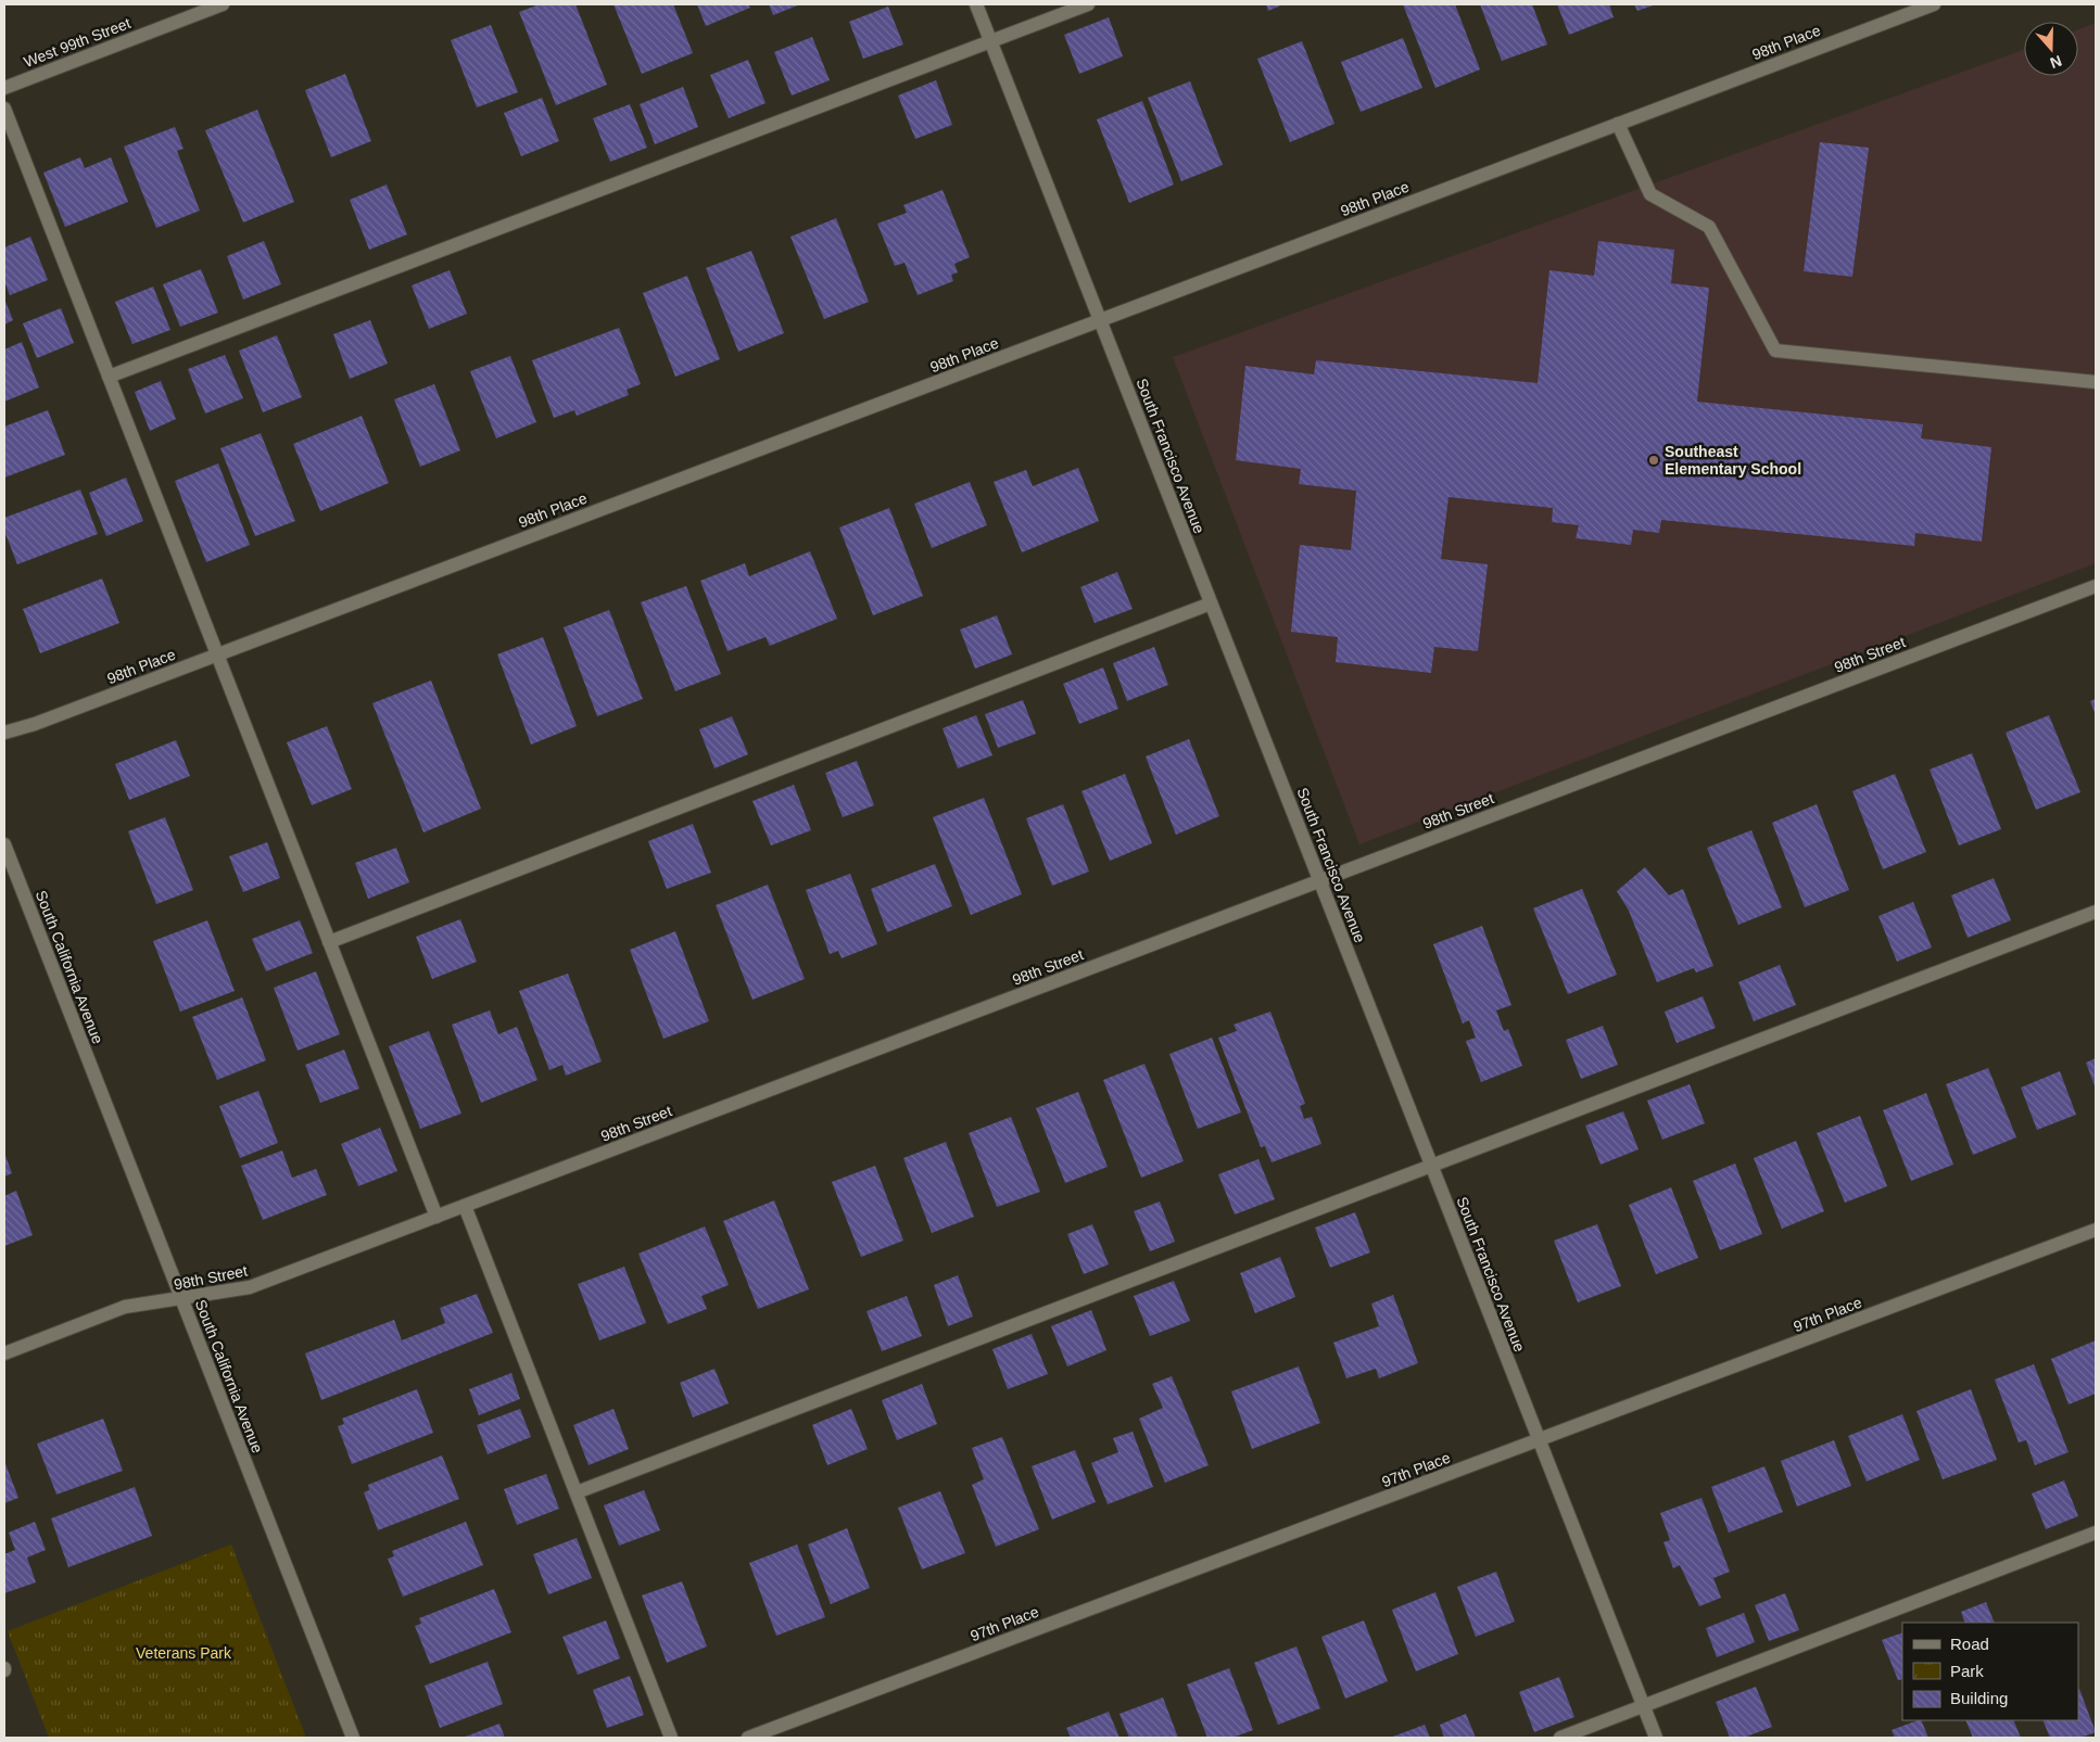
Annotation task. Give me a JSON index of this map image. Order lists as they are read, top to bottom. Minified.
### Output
{"streets":{"street":["West 99th Street","98th Place","South Francisco Avenue","98th Street","South California Avenue","97th Place"]},"crossings":[["98th Place","South Francisco Avenue"],["South Francisco Avenue","98th Street"],["South Francisco Avenue","97th Place"],["98th Street","South California Avenue"]],"parks":["Veterans Park"],"places":["Southeast Elementary School"],"legend":["Road","Park","Building"],"north":"bottom"}
